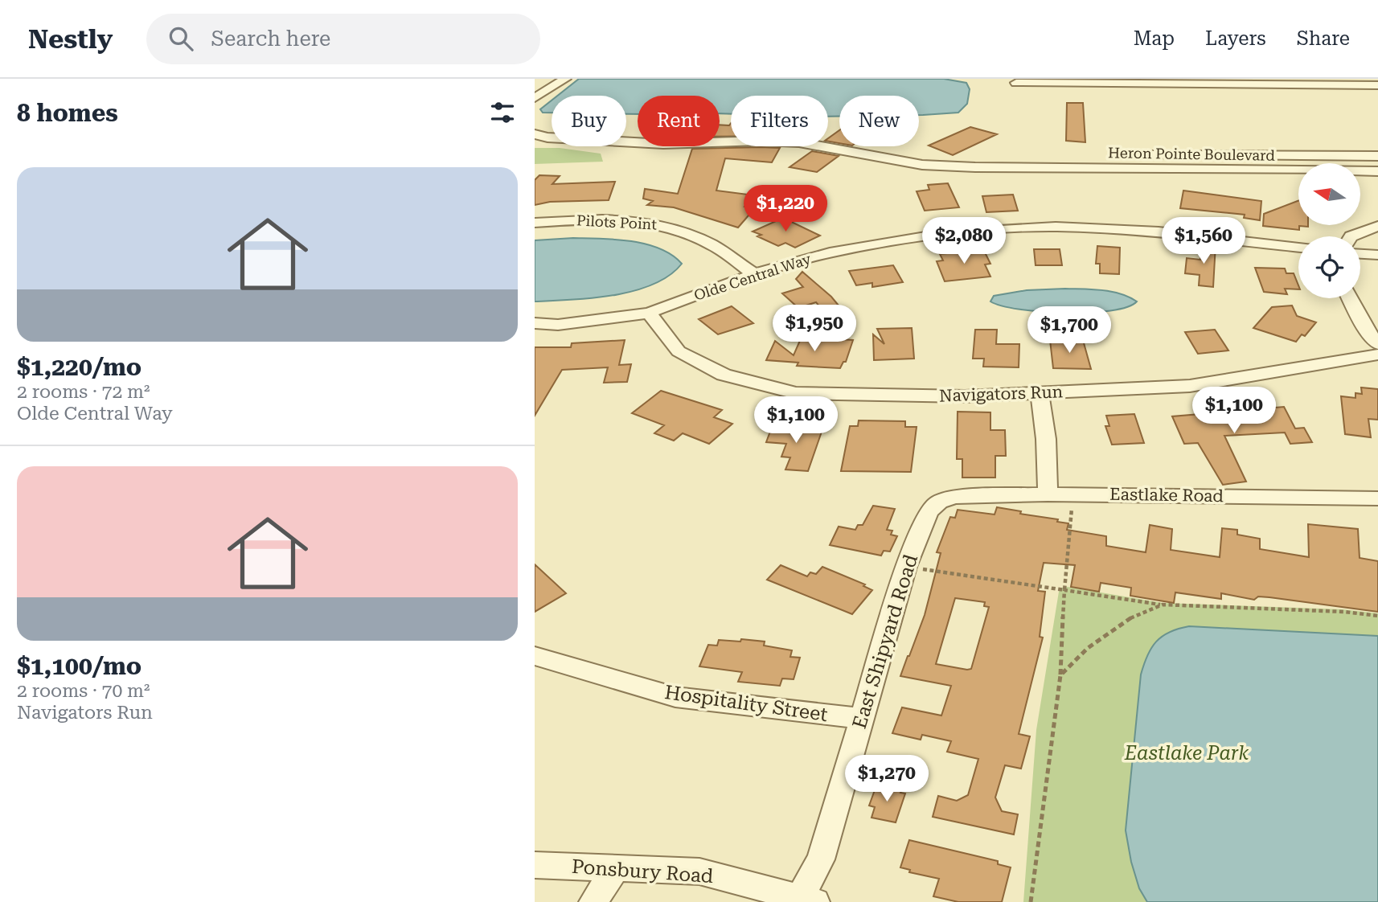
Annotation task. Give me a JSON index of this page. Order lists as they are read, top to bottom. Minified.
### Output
{"streets":{"street":["Heron Pointe Boulevard","Pilots Point","Olde Central Way","Navigators Run","Eastlake Road","East Shipyard Road","Hospitality Street","Ponsbury Road"]},"crossings":[["Pilots Point","Olde Central Way"],["Olde Central Way","Navigators Run"],["Eastlake Road","East Shipyard Road"],["East Shipyard Road","Hospitality Street"],["East Shipyard Road","Ponsbury Road"]],"parks":["Eastlake Park"],"north":"left","page":{"header":"Nestly","search":"Search here","nav":["Map","Layers","Share"],"heading":"8 homes","chip":["Buy","Rent","Filters","New"],"list":[{"name":"$1,220/mo","note":"2 rooms · 72 m² · Olde Central Way"},{"name":"$1,100/mo","note":"2 rooms · 70 m² · Navigators Run"}],"price":["$1,220","$2,080","$1,560","$1,950","$1,700","$1,100","$1,100","$1,270"]}}
